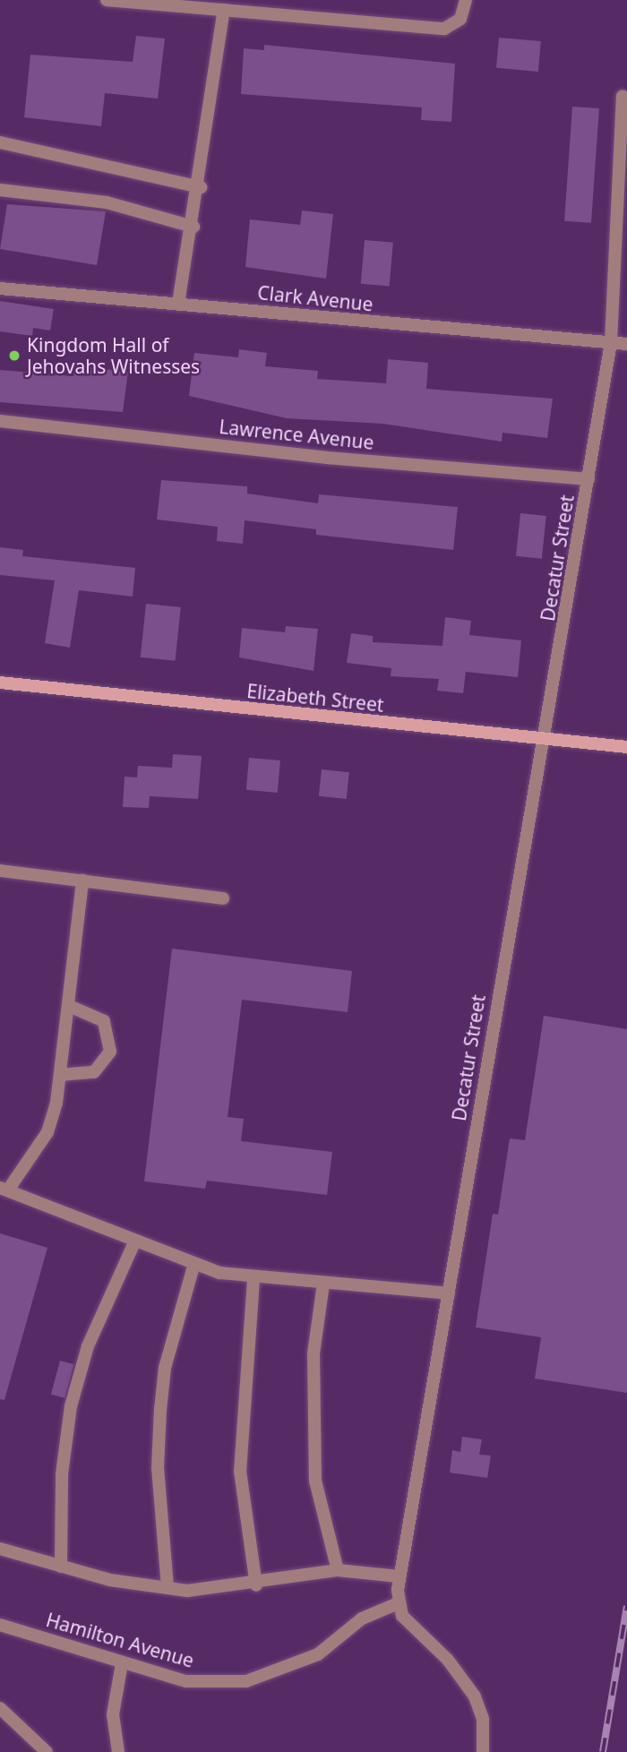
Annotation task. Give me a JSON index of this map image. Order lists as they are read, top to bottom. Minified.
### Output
{"streets":{"street":["Clark Avenue","Lawrence Avenue","Decatur Street","Elizabeth Street","Hamilton Avenue"]},"crossings":[["Clark Avenue","Decatur Street"],["Lawrence Avenue","Decatur Street"],["Decatur Street","Elizabeth Street"],["Decatur Street","Hamilton Avenue"]],"places":["Kingdom Hall of Jehovahs Witnesses"]}
